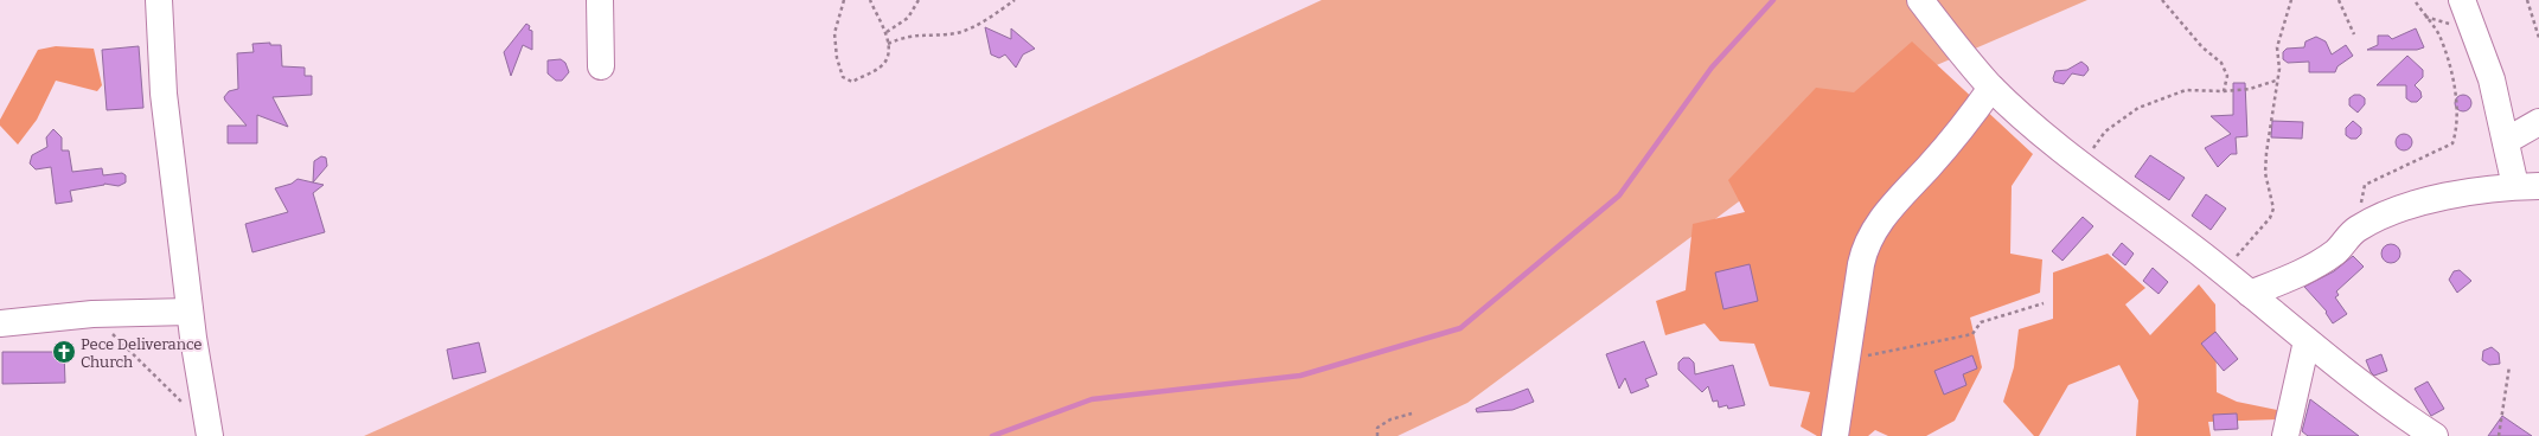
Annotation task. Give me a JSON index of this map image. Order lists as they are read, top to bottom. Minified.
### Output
{"places":{"church":["Pece Deliverance Church"]}}
